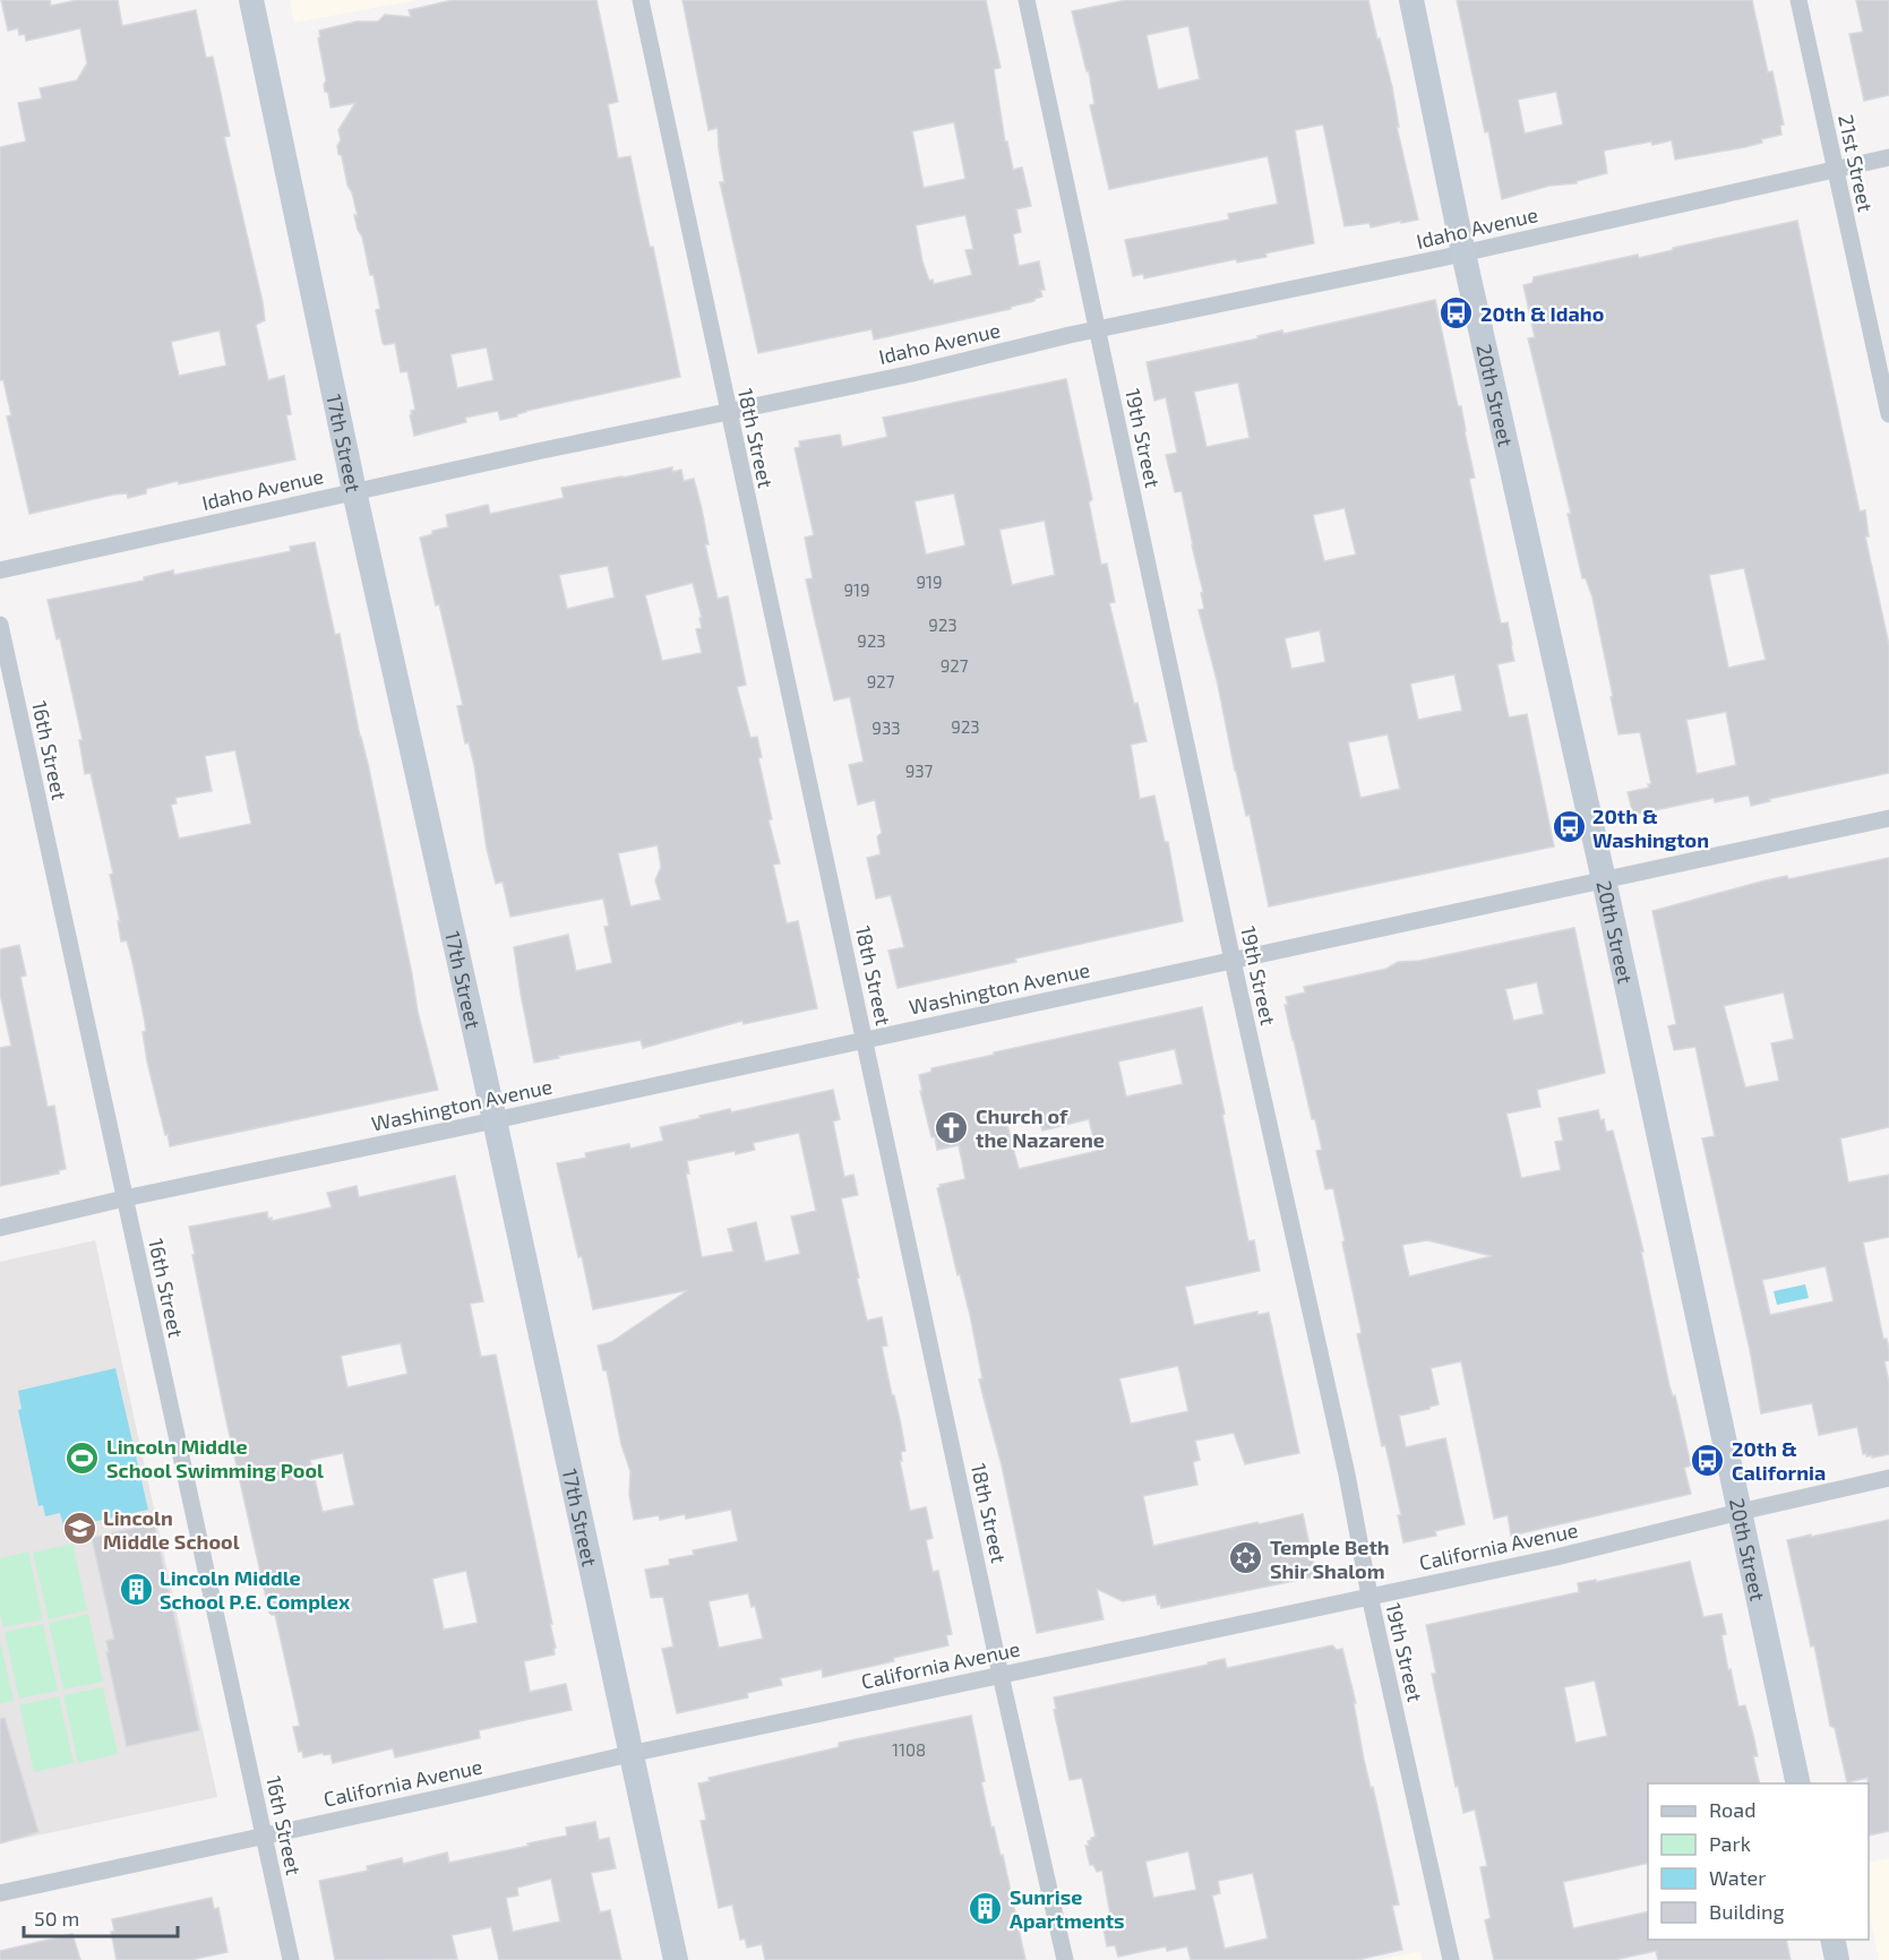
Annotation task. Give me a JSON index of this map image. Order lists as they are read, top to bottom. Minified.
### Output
{"streets":{"street":["21st Street","Idaho Avenue","20th Street","18th Street","19th Street","17th Street","16th Street","Washington Avenue","California Avenue"]},"crossings":[["21st Street","Idaho Avenue"],["Idaho Avenue","20th Street"],["Idaho Avenue","18th Street"],["Idaho Avenue","19th Street"],["Idaho Avenue","17th Street"],["20th Street","Washington Avenue"],["20th Street","California Avenue"],["18th Street","Washington Avenue"],["18th Street","California Avenue"],["19th Street","Washington Avenue"],["19th Street","California Avenue"],["17th Street","Washington Avenue"],["17th Street","California Avenue"],["16th Street","Washington Avenue"],["16th Street","California Avenue"]],"places":{"bus stop":["20th & Idaho","20th & Washington","20th & California"],"church":["Church of the Nazarene"],"sports":["Lincoln Middle School Swimming Pool"],"school or university":["Lincoln Middle School"],"synagogue":["Temple Beth Shir Shalom"],"building":["Lincoln Middle School P.E. Complex","Sunrise Apartments"]},"house_numbers":["919","919","923","923","927","927","923","933","937","1108"],"legend":["Road","Park","Water","Building"],"scale_bar":"50 m"}
